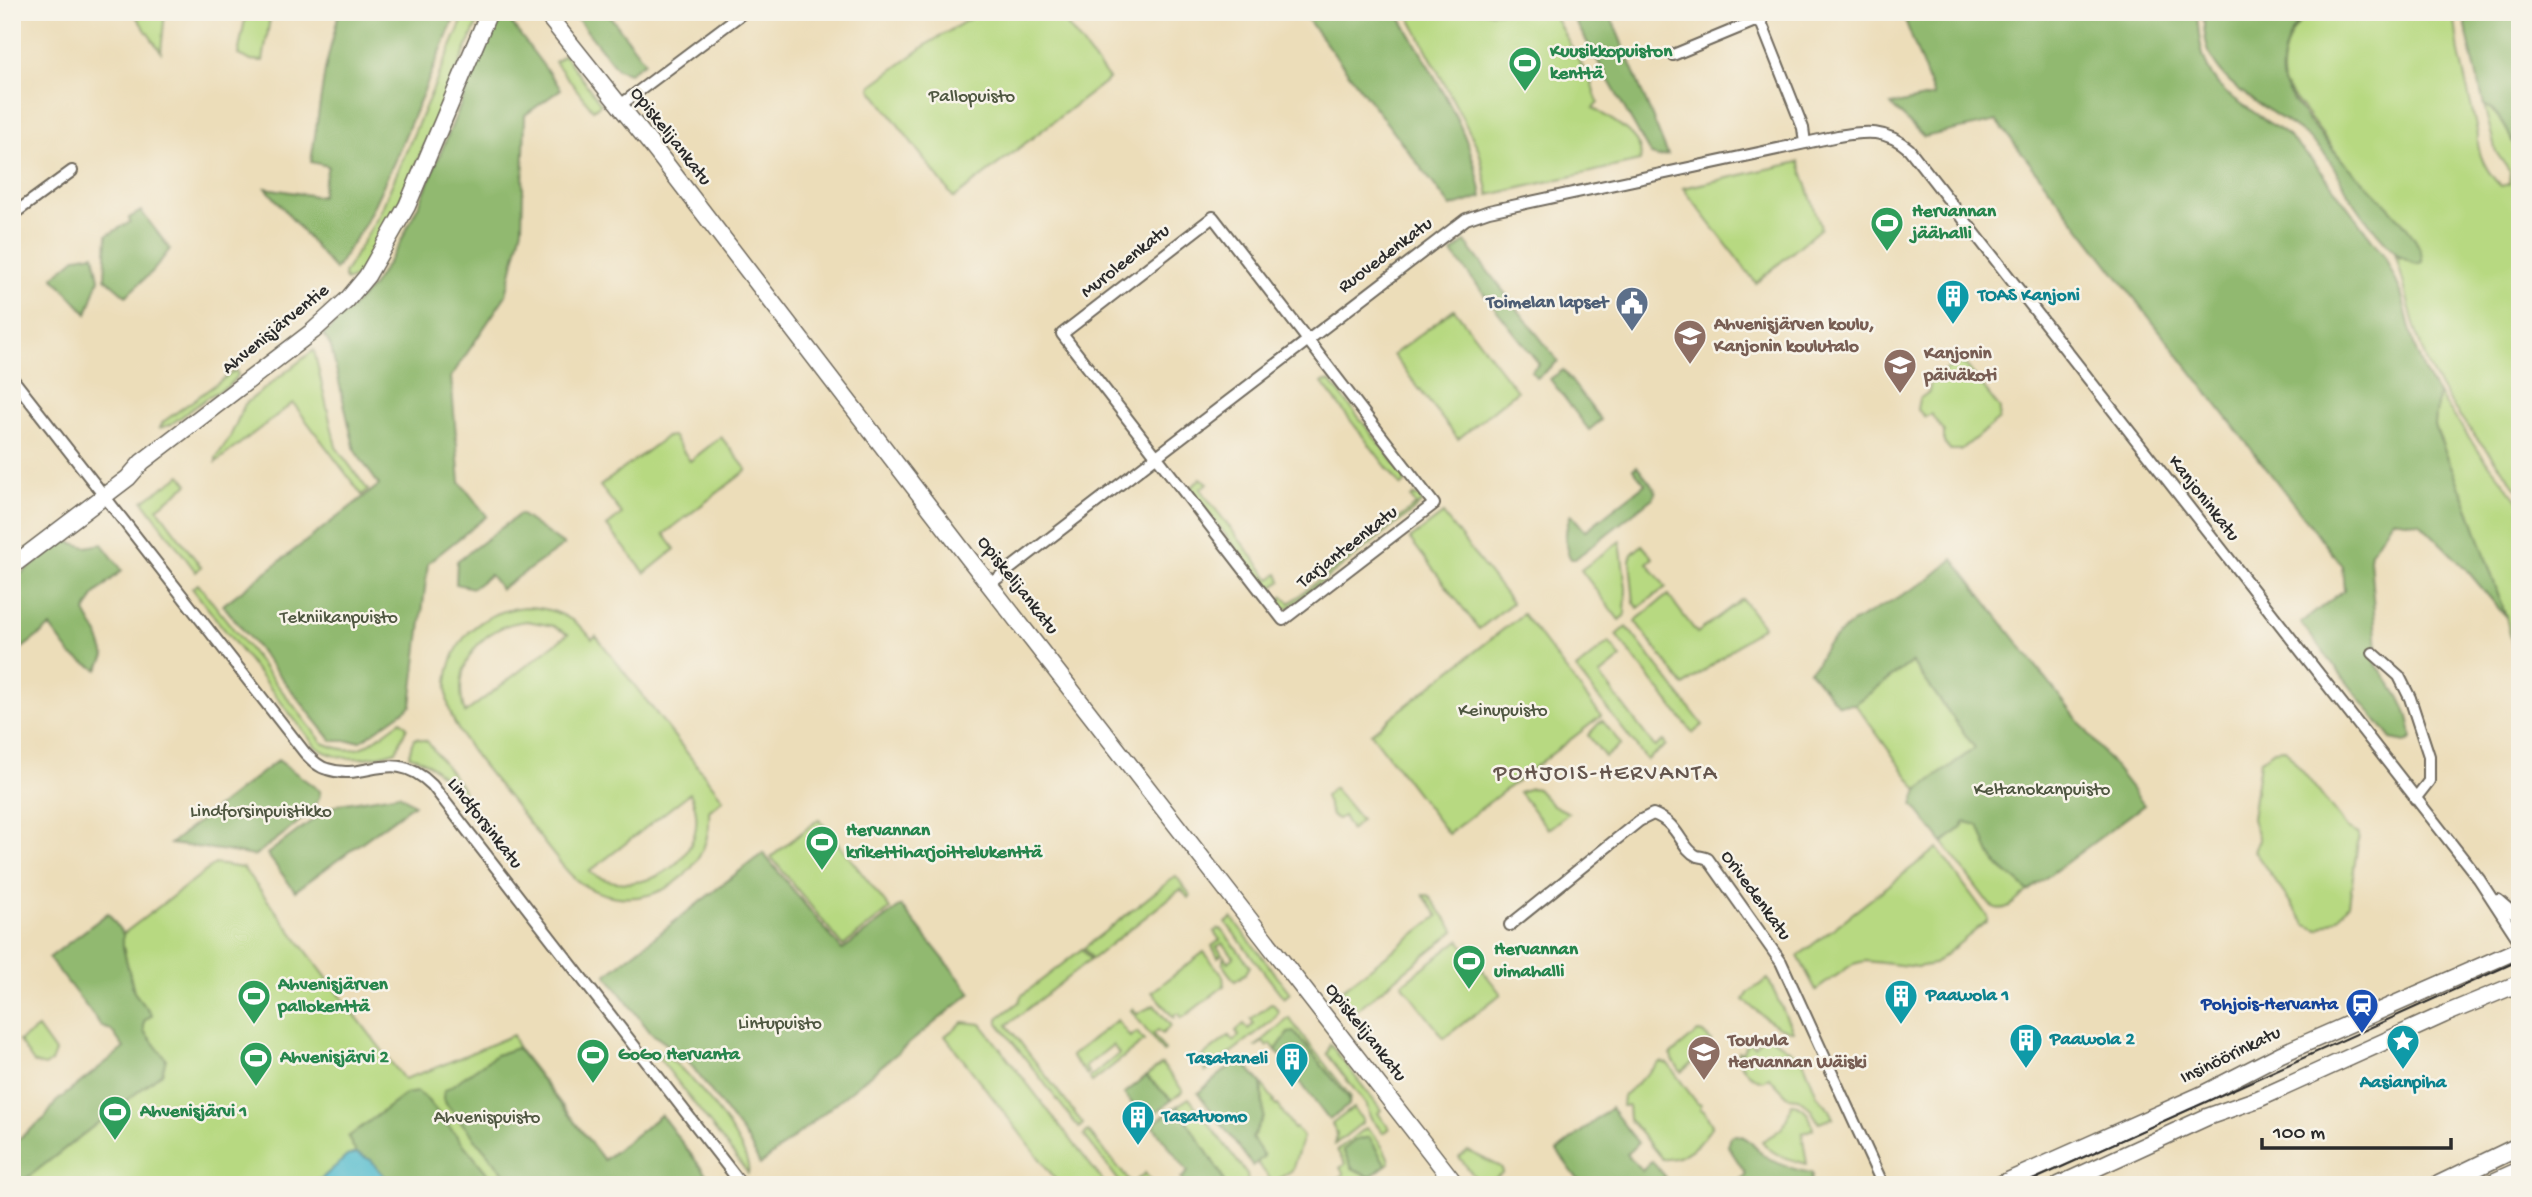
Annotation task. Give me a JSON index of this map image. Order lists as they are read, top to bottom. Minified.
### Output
{"streets":{"main road":["Opiskelijankatu","Ahvenisjärventie","Insinöörinkatu"],"street":["Ruovedenkatu","Muroleenkatu","Kanjoninkatu","Tarjanteenkatu","Lindforsinkatu","Orivedenkatu"]},"crossings":[["Opiskelijankatu","Ruovedenkatu"],["Ruovedenkatu","Muroleenkatu"],["Ruovedenkatu","Kanjoninkatu"],["Ruovedenkatu","Tarjanteenkatu"],["Muroleenkatu","Tarjanteenkatu"],["Ahvenisjärventie","Lindforsinkatu"]],"districts":["POHJOIS-HERVANTA"],"parks":["Pallopuisto","Tekniikanpuisto","Keinupuisto","Keltanokanpuisto","Lindforsinpuistikko","Lintupuisto","Ahvenispuisto"],"places":{"sports":["Kuusikkopuiston kenttä","Hervannan jäähalli","Hervannan krikettiharjoittelukenttä","Hervannan uimahalli","Ahvenisjärven pallokenttä","GoGo Hervanta","Ahvenisjärvi 2","Ahvenisjärvi 1"],"building":["TOAS Kanjoni","Paawola 1","Paawola 2","Tasataneli","Tasatuomo"],"public building":["Toimelan lapset"],"school or university":["Ahvenisjärven koulu, Kanjonin koulutalo","Kanjonin päiväkoti","Touhula Hervannan Wäiski"],"station":["Pohjois-Hervanta"],"place":["Aasianpiha"]},"scale_bar":"100 m"}
